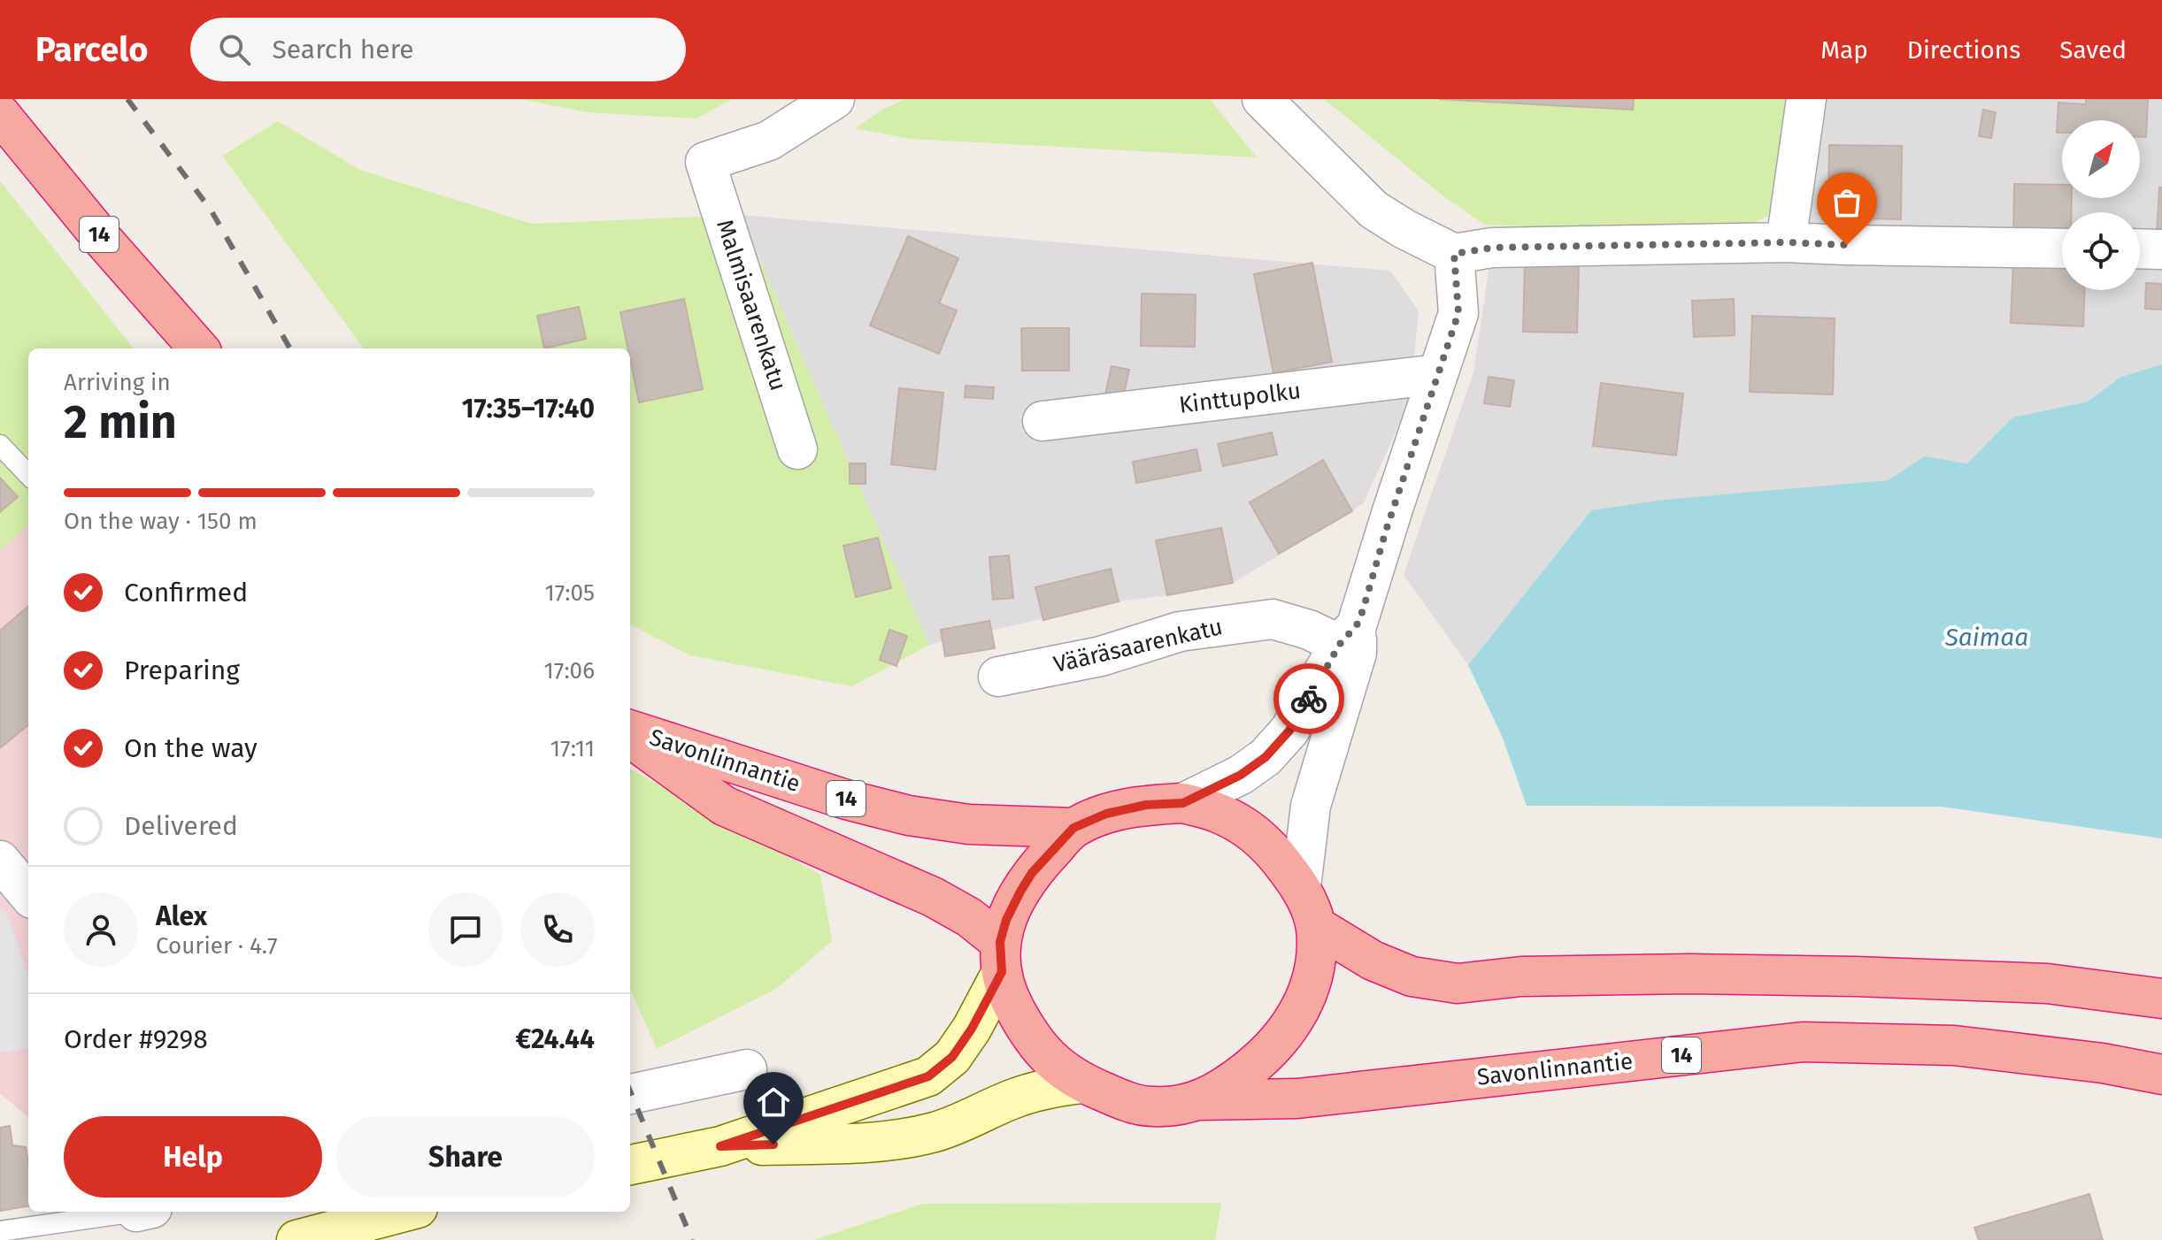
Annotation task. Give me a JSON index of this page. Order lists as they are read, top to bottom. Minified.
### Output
{"streets":{"highway":["14","Savonlinnantie"],"street":["Malmisaarenkatu","Kinttupolku","Vääräsaarenkatu"]},"crossings":[["14","Savonlinnantie"]],"water":["Saimaa"],"north":"top right","page":{"header":"Parcelo","search":"Search here","nav":["Map","Directions","Saved"],"heading":["2 min","Arriving in","17:35–17:40"],"panel":["Alex","Courier · 4.7","Order #9298","€24.44"],"bar":"On the way · 150 m","list":[["Confirmed","17:05"],["Preparing","17:06"],["On the way","17:11"],"Delivered"],"buttons":["Help","Share"]}}
